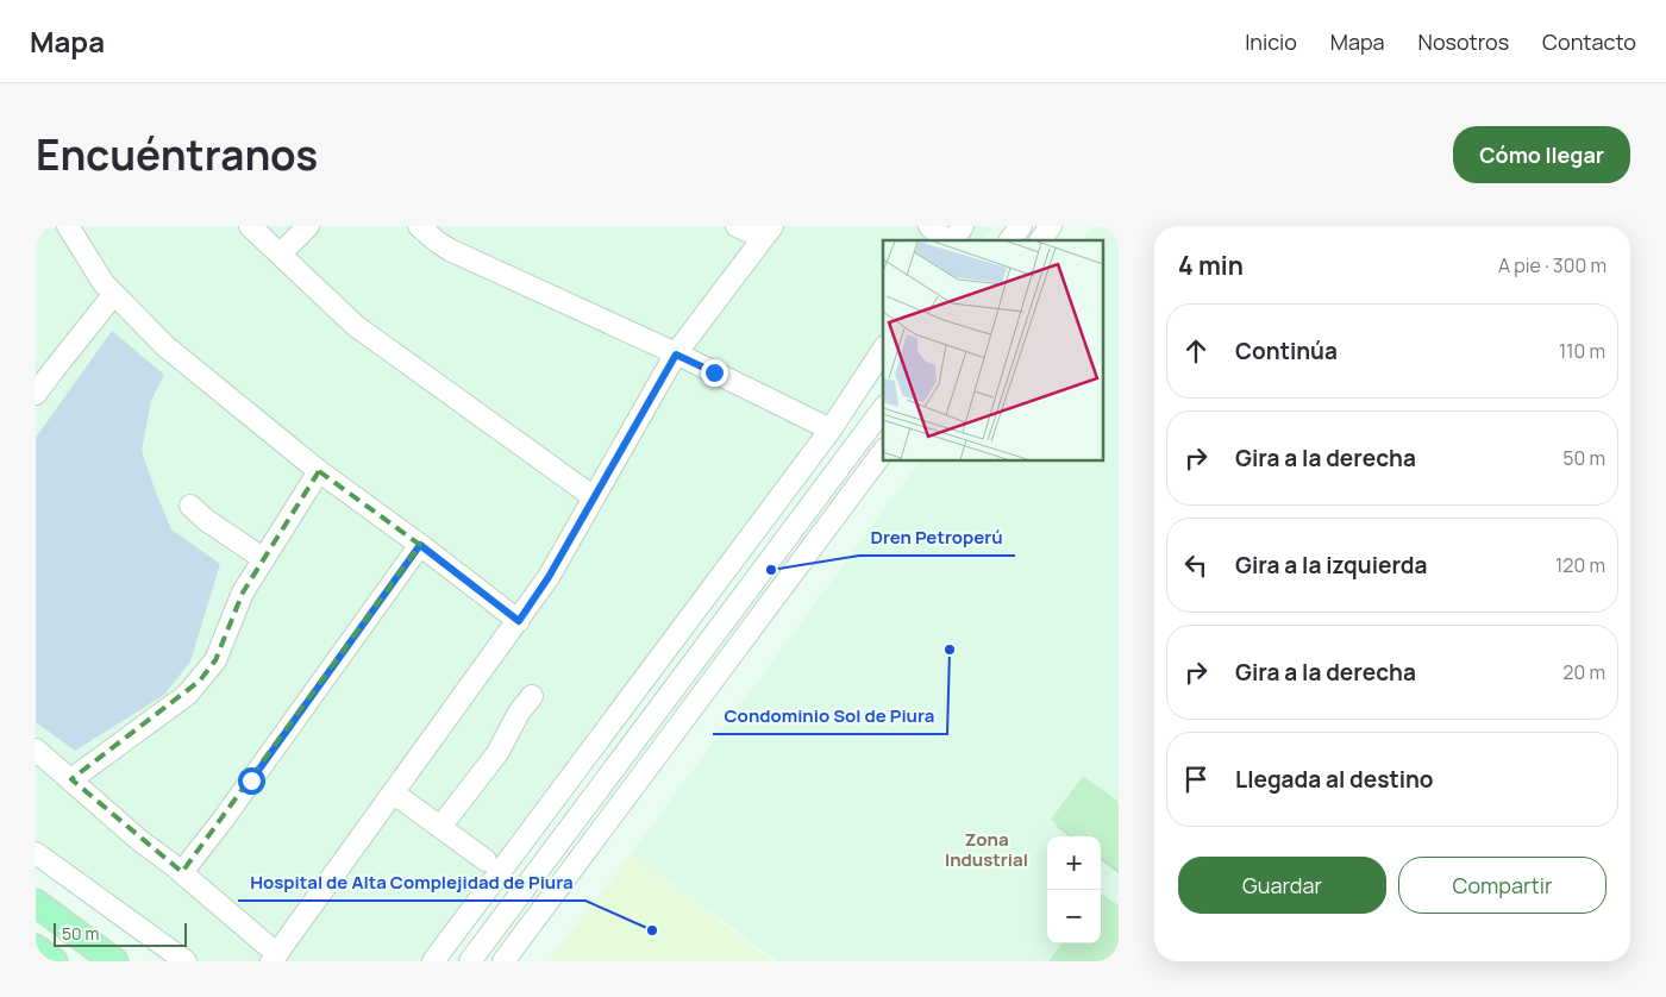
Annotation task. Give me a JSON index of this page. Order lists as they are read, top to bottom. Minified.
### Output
{"districts":["Zona Industrial"],"places":["Dren Petroperú","Condominio Sol de Piura","Hospital de Alta Complejidad de Piura"],"scale_bar":"50 m","page":{"header":"Mapa","nav":["Inicio","Mapa","Nosotros","Contacto"],"title":"Encuéntranos","buttons":["Cómo llegar",["Guardar","Compartir"]],"heading":["4 min","A pie · 300 m"],"list":[["Continúa","110 m"],["Gira a la derecha","50 m"],["Gira a la izquierda","120 m"],["Gira a la derecha","20 m"],"Llegada al destino"],"map_buttons":["+","−"],"scale":"50 m"}}
